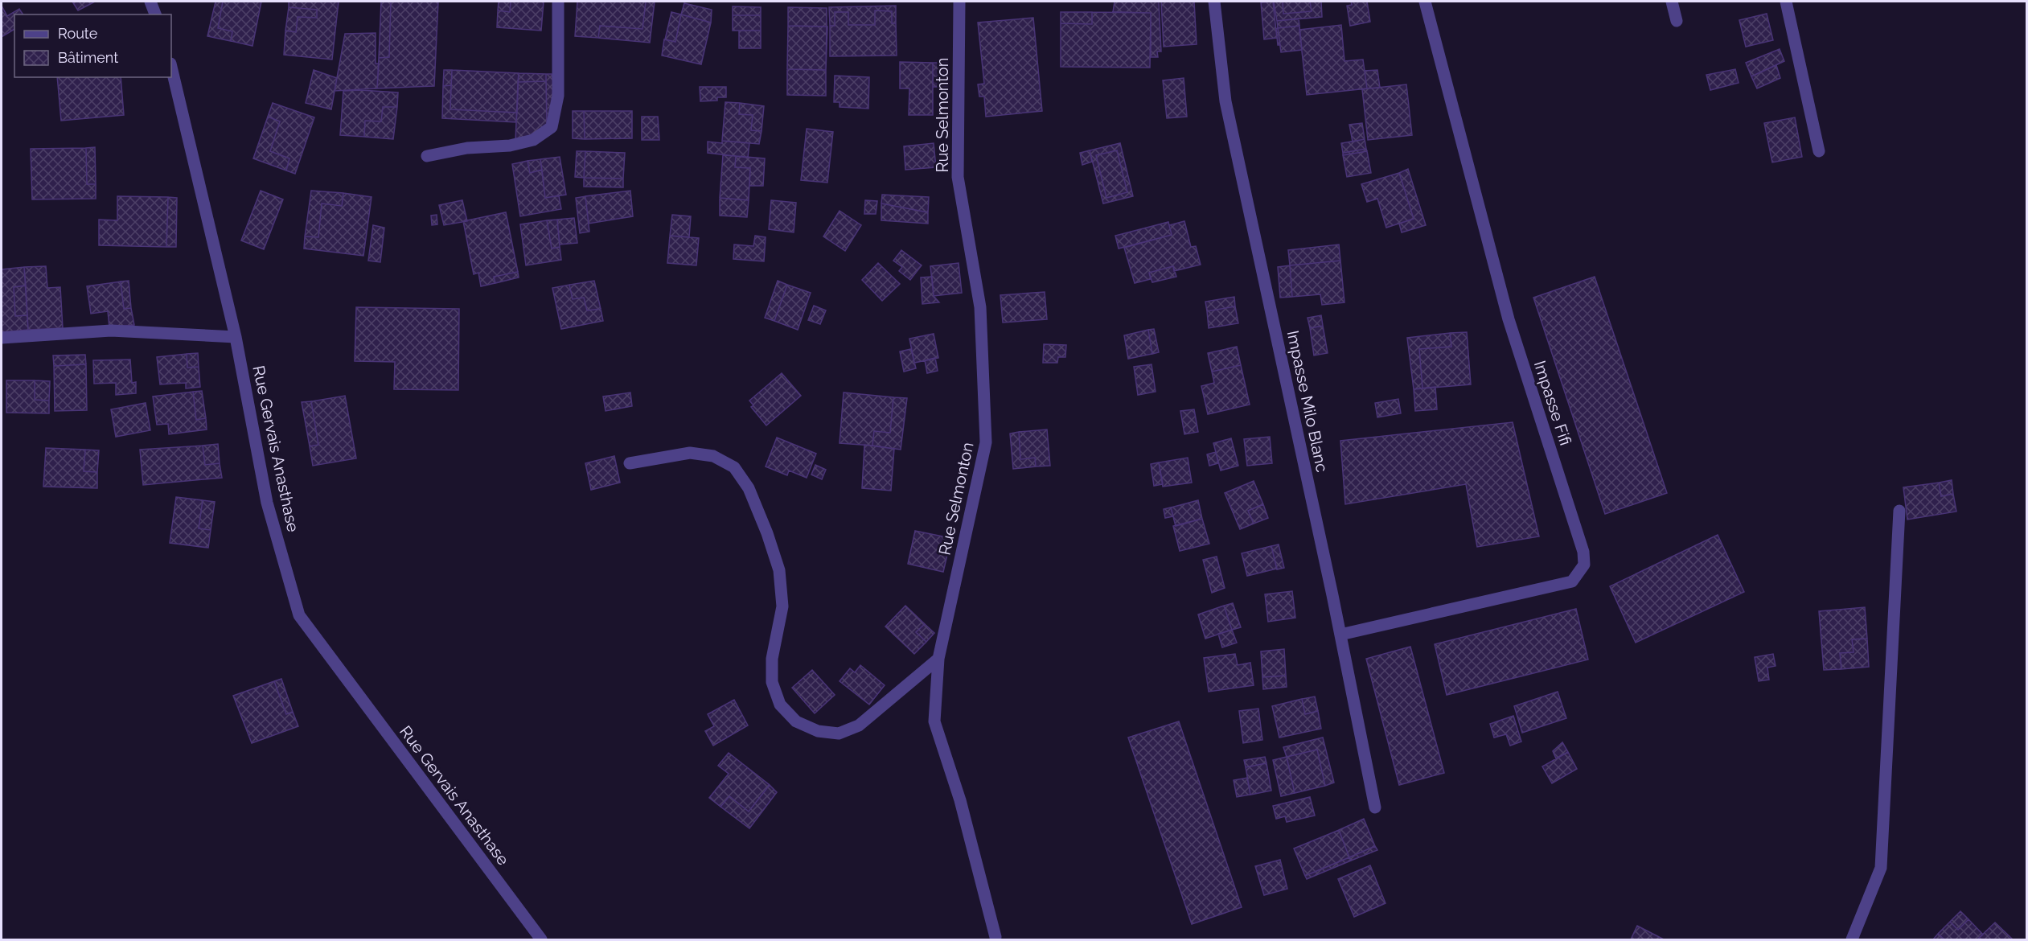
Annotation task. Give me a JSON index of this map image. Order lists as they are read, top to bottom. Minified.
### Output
{"streets":{"street":["Rue Selmonton","Impasse Milo Blanc","Impasse Fifi","Rue Gervais Anasthase"]},"crossings":[["Impasse Milo Blanc","Impasse Fifi"]],"legend":["Route","Bâtiment"]}
